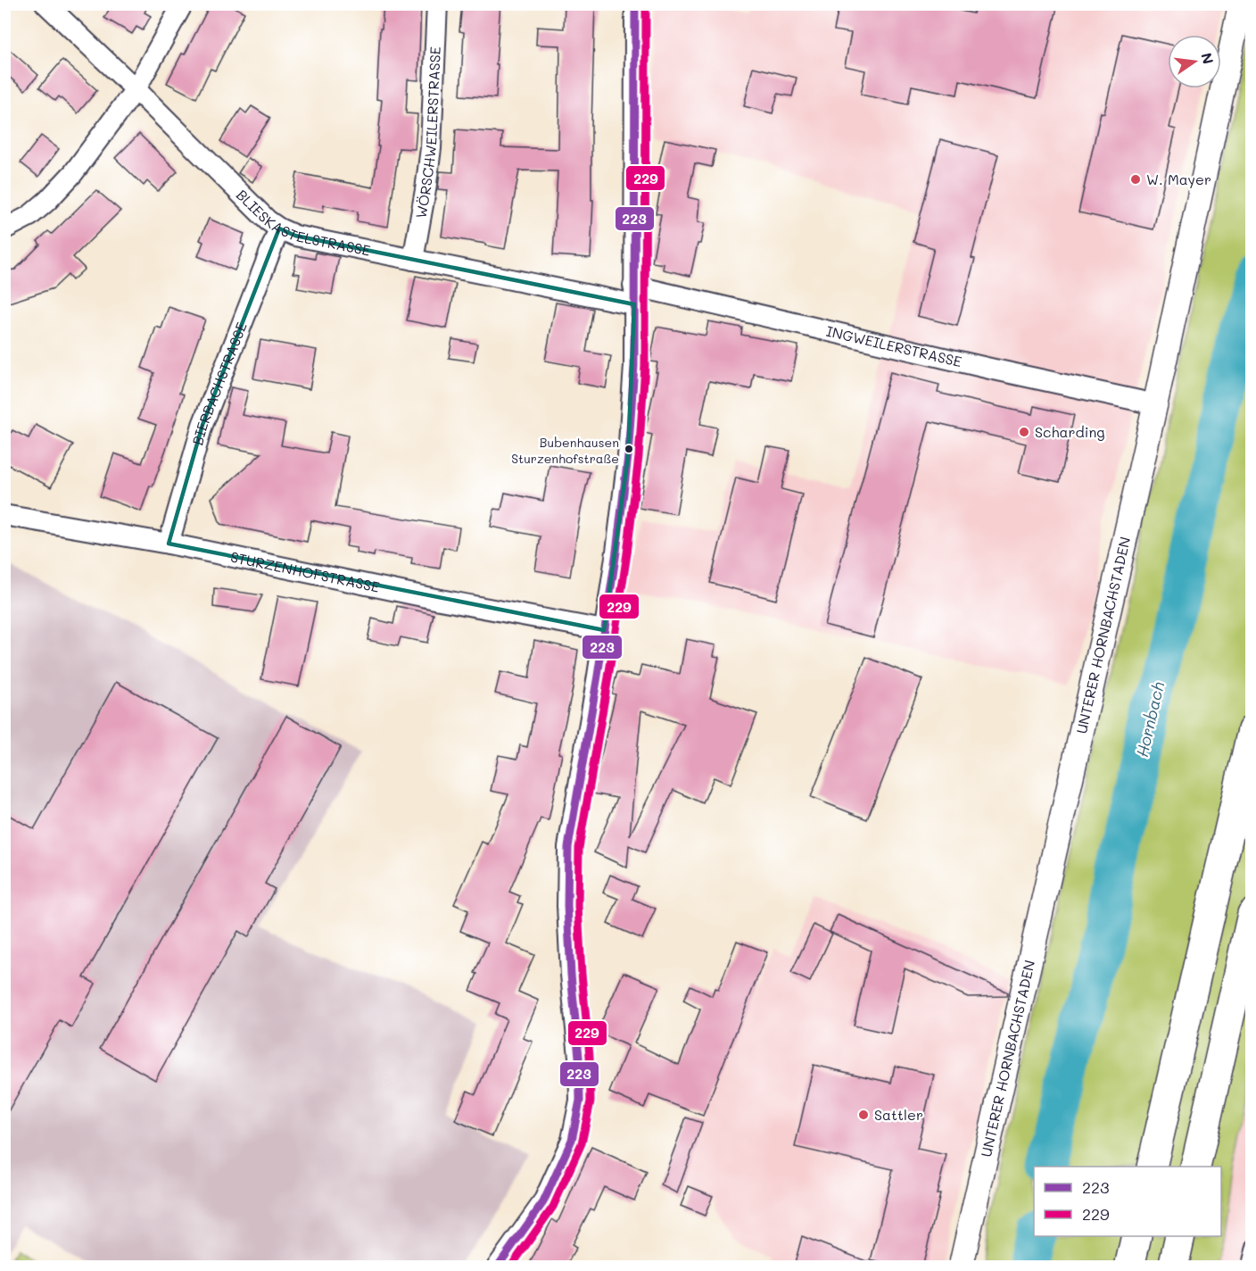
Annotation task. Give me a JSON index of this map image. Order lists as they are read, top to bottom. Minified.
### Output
{"streets":{"street":["WÖRSCHWEILERSTRASSE","BLIESKASTELSTRASSE","INGWEILERSTRASSE","BIERBACHSTRASSE","STURZENHOFSTRASSE","UNTERER HORNBACHSTADEN"]},"crossings":[["WÖRSCHWEILERSTRASSE","BLIESKASTELSTRASSE"],["BLIESKASTELSTRASSE","INGWEILERSTRASSE"],["BLIESKASTELSTRASSE","BIERBACHSTRASSE"],["INGWEILERSTRASSE","UNTERER HORNBACHSTADEN"],["BIERBACHSTRASSE","STURZENHOFSTRASSE"]],"water":["Hornbach"],"places":["W. Mayer","Scharding","Bubenhausen Sturzenhofstraße","Sattler"],"lines":["transit line 223","transit line 229"],"legend":["223","229"],"north":"right"}
